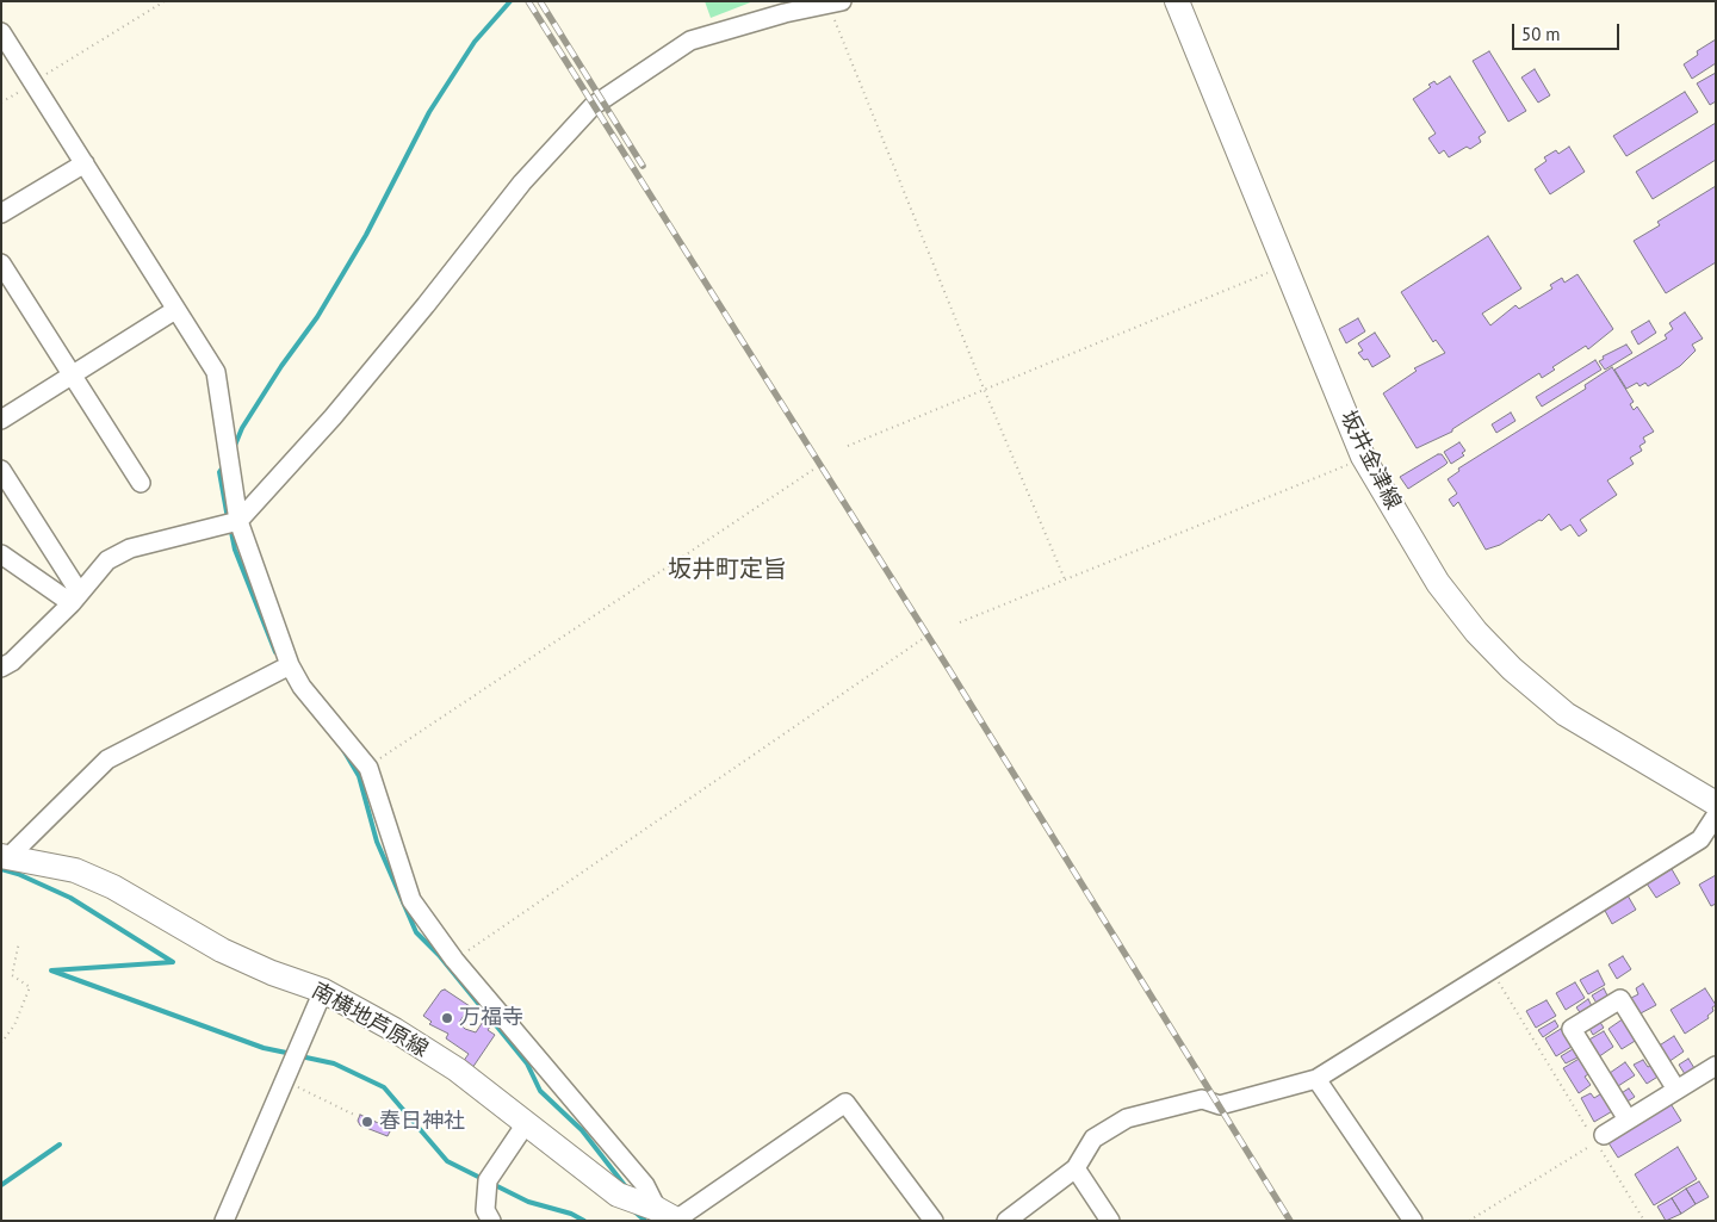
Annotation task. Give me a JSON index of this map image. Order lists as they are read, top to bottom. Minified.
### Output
{"streets":{"main road":["坂井金津線","南横地芦原線"]},"districts":["坂井町定旨"],"places":["万福寺","春日神社"],"scale_bar":"50 m"}
